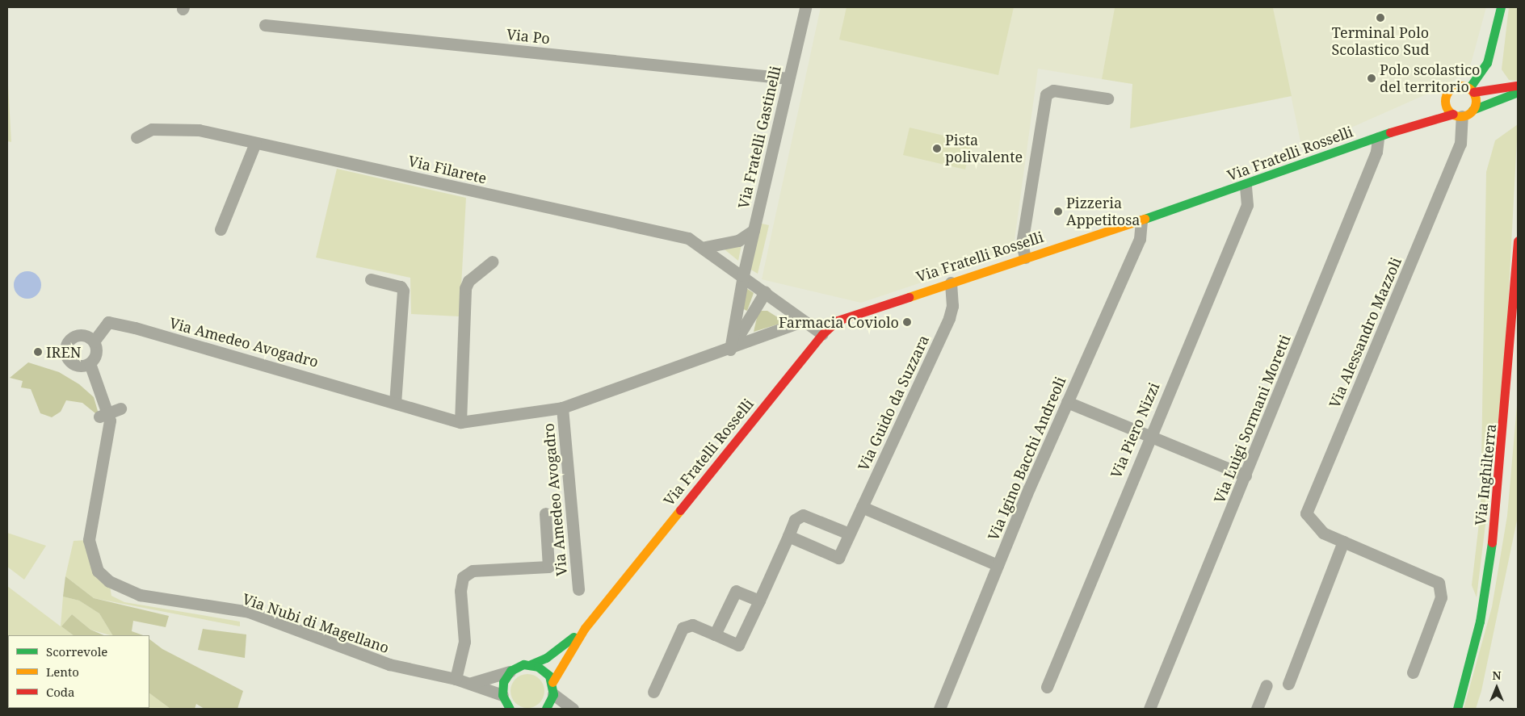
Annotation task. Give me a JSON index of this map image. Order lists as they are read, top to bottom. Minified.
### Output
{"streets":{"street":["Via Po","Via Fratelli Gastinelli","Via Fratelli Rosselli","Via Filarete","Via Alessandro Mazzoli","Via Amedeo Avogadro","Via Guido da Suzzara","Via Luigi Sormani Moretti","Via Piero Nizzi","Via Igino Bacchi Andreoli","Via Inghilterra","Via Nubi di Magellano"]},"crossings":[["Via Po","Via Fratelli Gastinelli"],["Via Fratelli Gastinelli","Via Filarete"],["Via Fratelli Gastinelli","Via Amedeo Avogadro"],["Via Fratelli Rosselli","Via Alessandro Mazzoli"],["Via Fratelli Rosselli","Via Guido da Suzzara"],["Via Fratelli Rosselli","Via Luigi Sormani Moretti"],["Via Fratelli Rosselli","Via Piero Nizzi"],["Via Fratelli Rosselli","Via Igino Bacchi Andreoli"],["Via Fratelli Rosselli","Via Nubi di Magellano"],["Via Amedeo Avogadro","Via Nubi di Magellano"]],"places":["Terminal Polo Scolastico Sud","Polo scolastico del territorio","Pista polivalente","Pizzeria Appetitosa","Farmacia Coviolo","IREN"],"legend":["Scorrevole","Lento","Coda"],"north":"top"}
